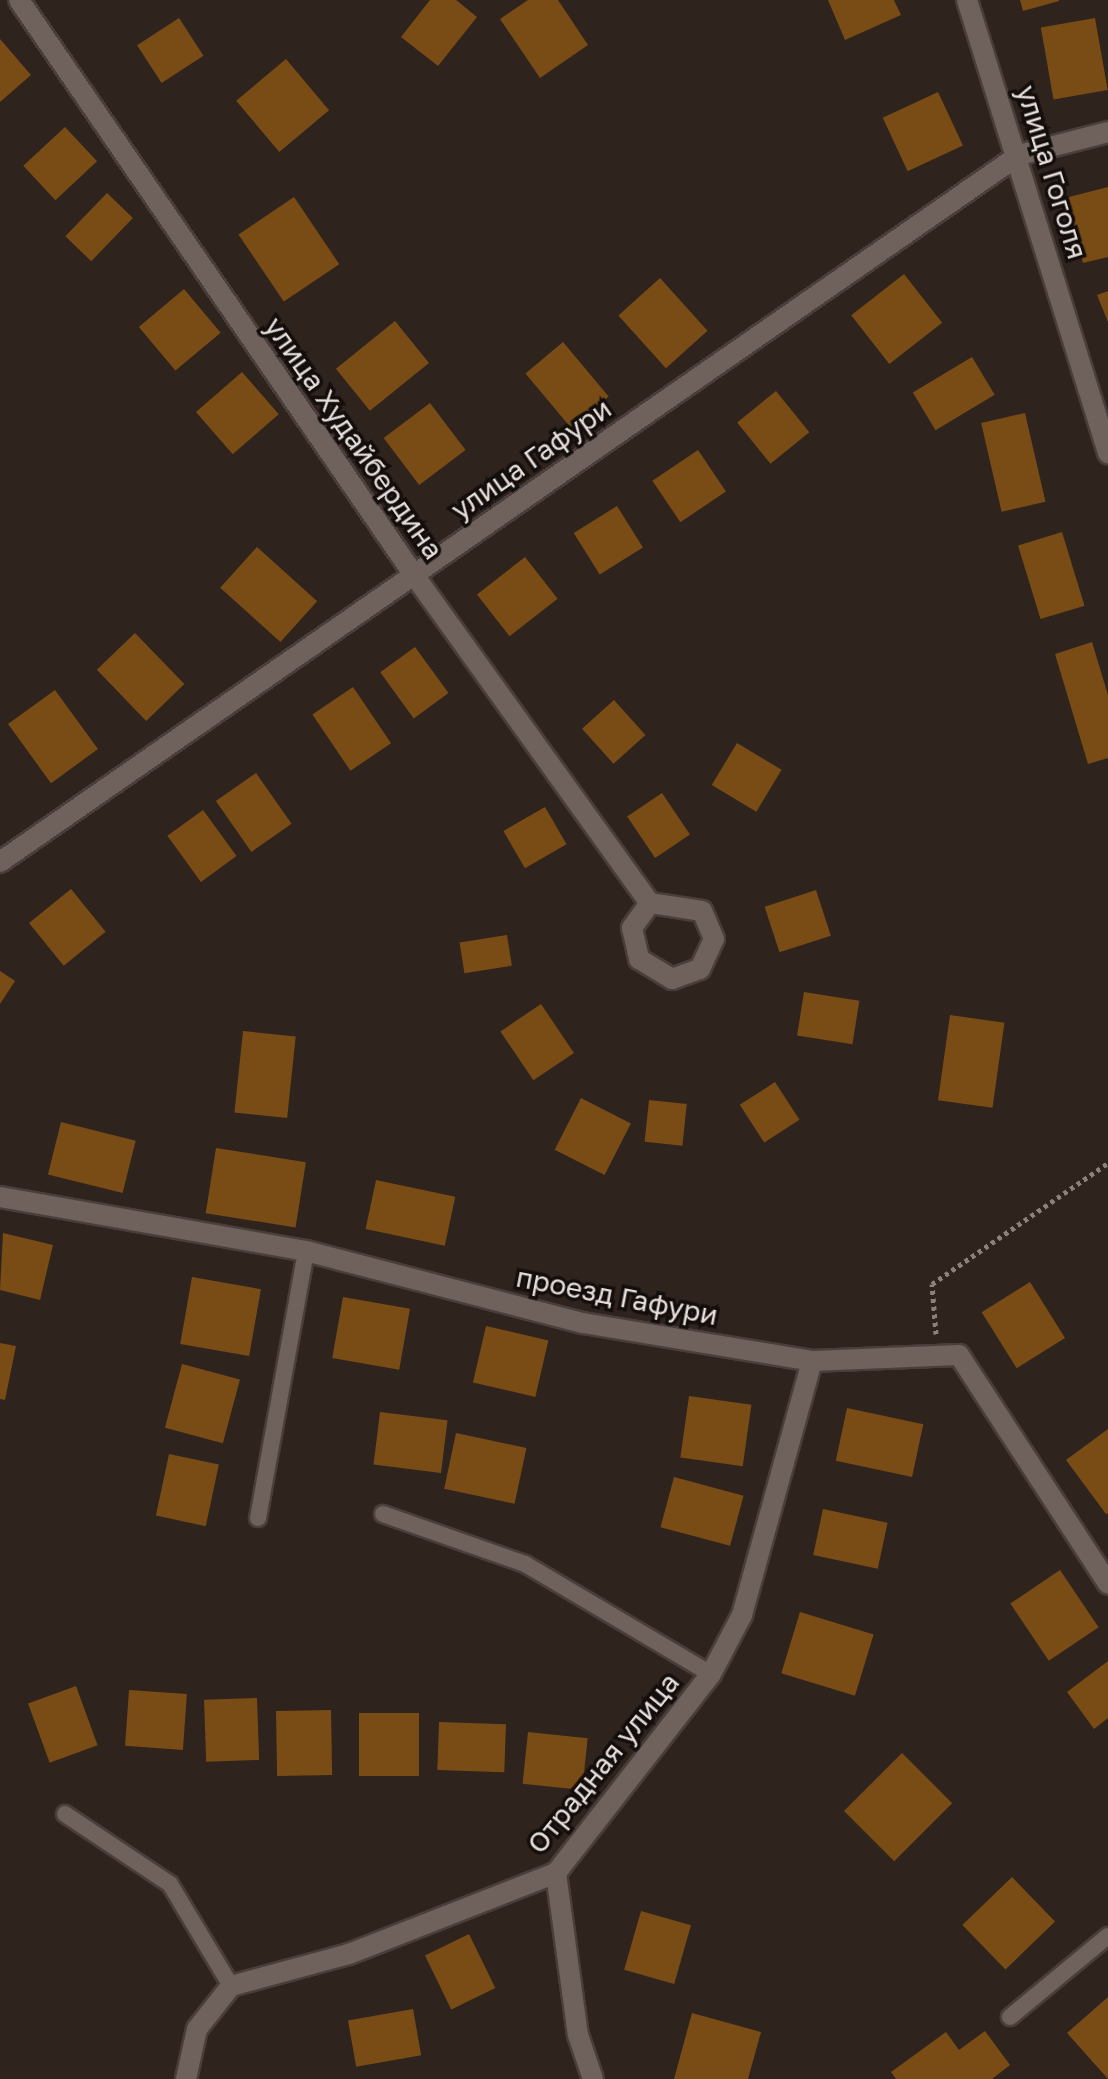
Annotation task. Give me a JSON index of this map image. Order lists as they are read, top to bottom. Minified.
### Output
{"streets":{"street":["улица Гоголя","улица Худайбердина","улица Гафури","проезд Гафури","Отрадная улица"]},"crossings":[["улица Гоголя","улица Гафури"],["улица Худайбердина","улица Гафури"],["проезд Гафури","Отрадная улица"]]}
